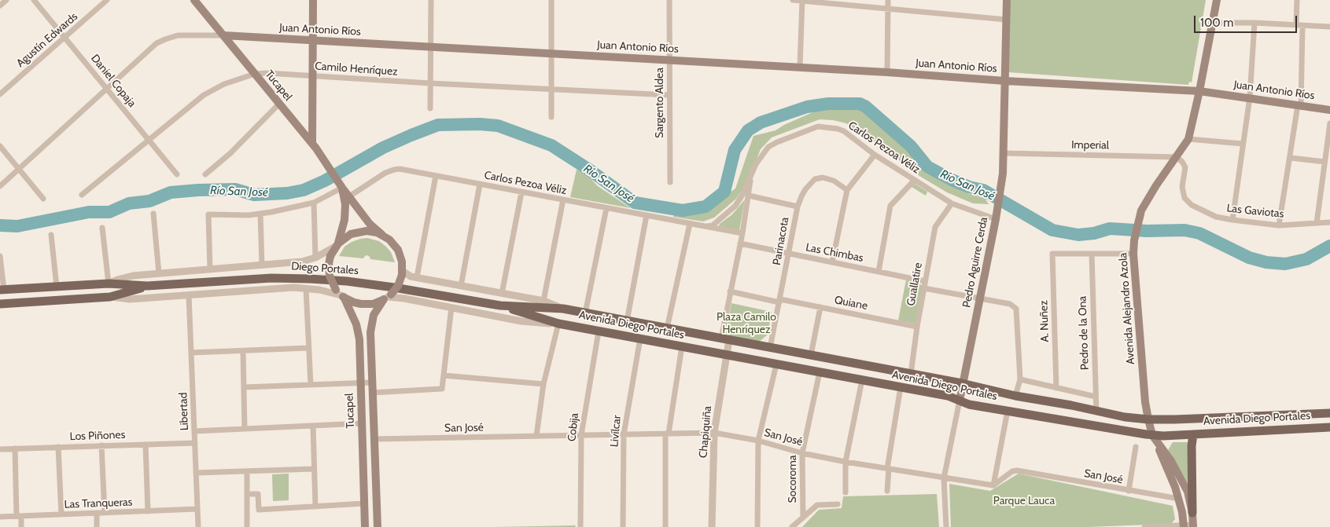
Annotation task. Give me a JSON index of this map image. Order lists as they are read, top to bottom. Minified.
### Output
{"streets":{"main road":["Juan Antonio Ríos","Tucapel","Pedro Aguirre Cerda","Diego Portales","Avenida Alejandro Azola","Avenida Diego Portales"],"street":["Agustín Edwards","Camilo Henríquez","Daniel Copaja","Sargento Aldea","Imperial","Carlos Pezoa Véliz","Las Gaviotas","Parinacota","Las Chimbas","Guallatire","Quiane","A. Nuñez","Pedro de la Ona","Libertad","Cobija","San José","Livílcar","Chapiquiña","Los Piñones","Socoroma","Las Tranqueras"]},"crossings":[["Juan Antonio Ríos","Daniel Copaja"],["Juan Antonio Ríos","Tucapel"],["Juan Antonio Ríos","Sargento Aldea"],["Juan Antonio Ríos","Pedro Aguirre Cerda"],["Juan Antonio Ríos","Avenida Alejandro Azola"],["Agustín Edwards","Daniel Copaja"],["Camilo Henríquez","Daniel Copaja"],["Camilo Henríquez","Tucapel"],["Camilo Henríquez","Sargento Aldea"],["Tucapel","Carlos Pezoa Véliz"],["Tucapel","Diego Portales"],["Imperial","Las Gaviotas"],["Imperial","Pedro Aguirre Cerda"],["Imperial","Avenida Alejandro Azola"],["Carlos Pezoa Véliz","Pedro Aguirre Cerda"],["Carlos Pezoa Véliz","Guallatire"],["Carlos Pezoa Véliz","Chapiquiña"],["Las Gaviotas","Avenida Alejandro Azola"],["Parinacota","Las Chimbas"],["Parinacota","Quiane"],["Parinacota","Avenida Diego Portales"],["Las Chimbas","Guallatire"],["Las Chimbas","Chapiquiña"],["Pedro Aguirre Cerda","Avenida Diego Portales"],["Pedro Aguirre Cerda","San José"],["Diego Portales","Avenida Diego Portales"],["Diego Portales","Libertad"],["Guallatire","Quiane"],["Guallatire","Avenida Diego Portales"],["Quiane","Chapiquiña"],["Avenida Alejandro Azola","Avenida Diego Portales"],["Avenida Alejandro Azola","San José"],["A. Nuñez","Pedro de la Ona"],["Avenida Diego Portales","Pedro de la Ona"],["Avenida Diego Portales","Cobija"],["Avenida Diego Portales","Livílcar"],["Avenida Diego Portales","Chapiquiña"],["Avenida Diego Portales","Socoroma"],["Libertad","Los Piñones"],["Libertad","Las Tranqueras"],["Cobija","San José"],["San José","Livílcar"],["San José","Chapiquiña"],["San José","Socoroma"]],"water":["Río San José"],"parks":["Plaza Camilo Henríquez","Parque Lauca"],"scale_bar":"100 m"}
